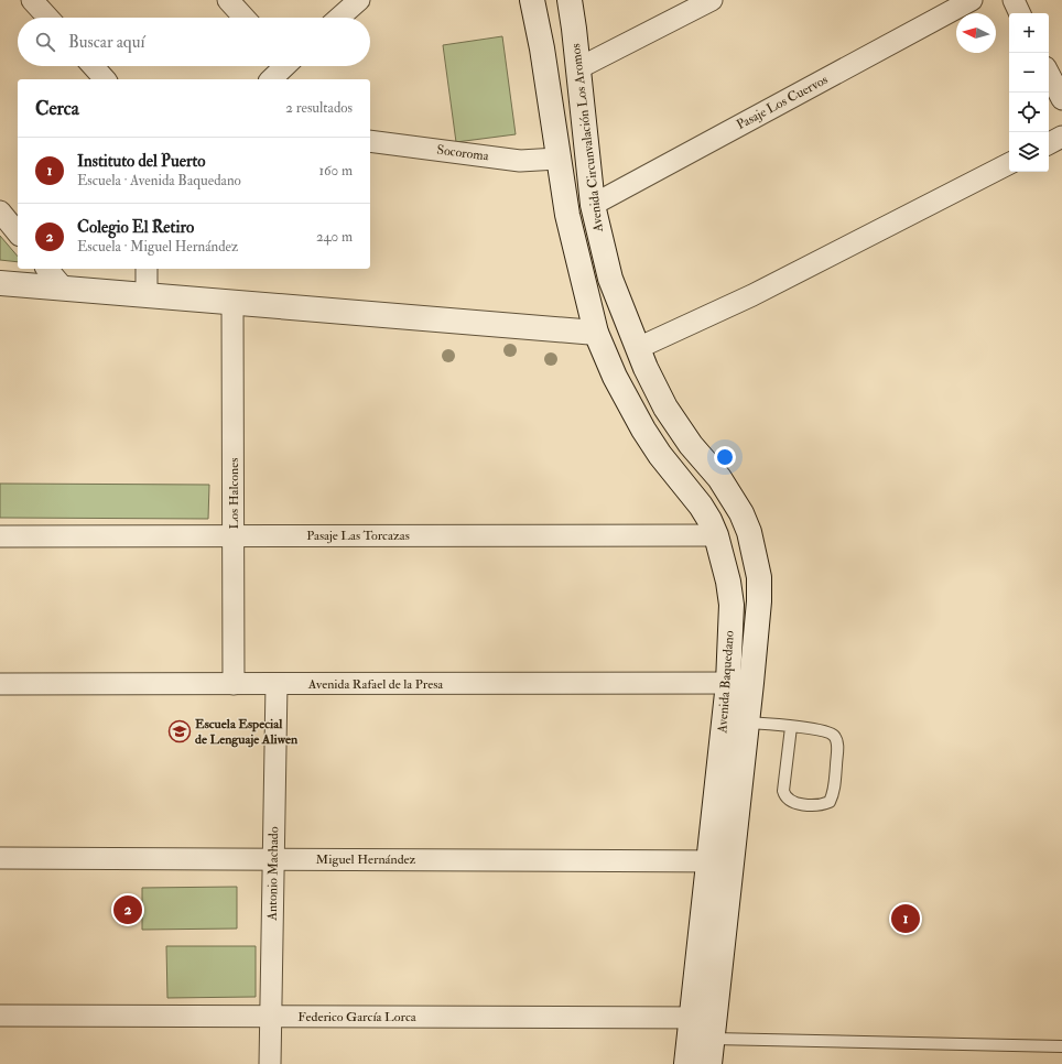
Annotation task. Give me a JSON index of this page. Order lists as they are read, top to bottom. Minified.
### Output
{"streets":{"main road":["Avenida Circunvalación Los Aromos","Avenida Baquedano"],"street":["Pasaje Los Cuervos","Socoroma","Los Halcones","Pasaje Las Torcazas","Avenida Rafael de la Presa","Miguel Hernández","Antonio Machado","Federico García Lorca"]},"crossings":[["Pasaje Los Cuervos","Avenida Circunvalación Los Aromos"],["Avenida Circunvalación Los Aromos","Socoroma"],["Avenida Circunvalación Los Aromos","Avenida Baquedano"],["Los Halcones","Pasaje Las Torcazas"],["Los Halcones","Avenida Rafael de la Presa"],["Pasaje Las Torcazas","Avenida Baquedano"],["Avenida Baquedano","Avenida Rafael de la Presa"],["Avenida Baquedano","Miguel Hernández"],["Avenida Baquedano","Federico García Lorca"],["Avenida Rafael de la Presa","Antonio Machado"],["Miguel Hernández","Antonio Machado"],["Antonio Machado","Federico García Lorca"]],"places":{"school or university":["Escuela Especial de Lenguaje Aliwen"]},"north":"left","page":{"map_buttons":["+","−"],"search":"Buscar aquí","heading":["Cerca","2 resultados"],"list":[{"mark":"1","name":"Instituto del Puerto","note":"Escuela · Avenida Baquedano","value":"160 m"},{"mark":"2","name":"Colegio El Retiro","note":"Escuela · Miguel Hernández","value":"240 m"}],"pins":["2","1"]}}
